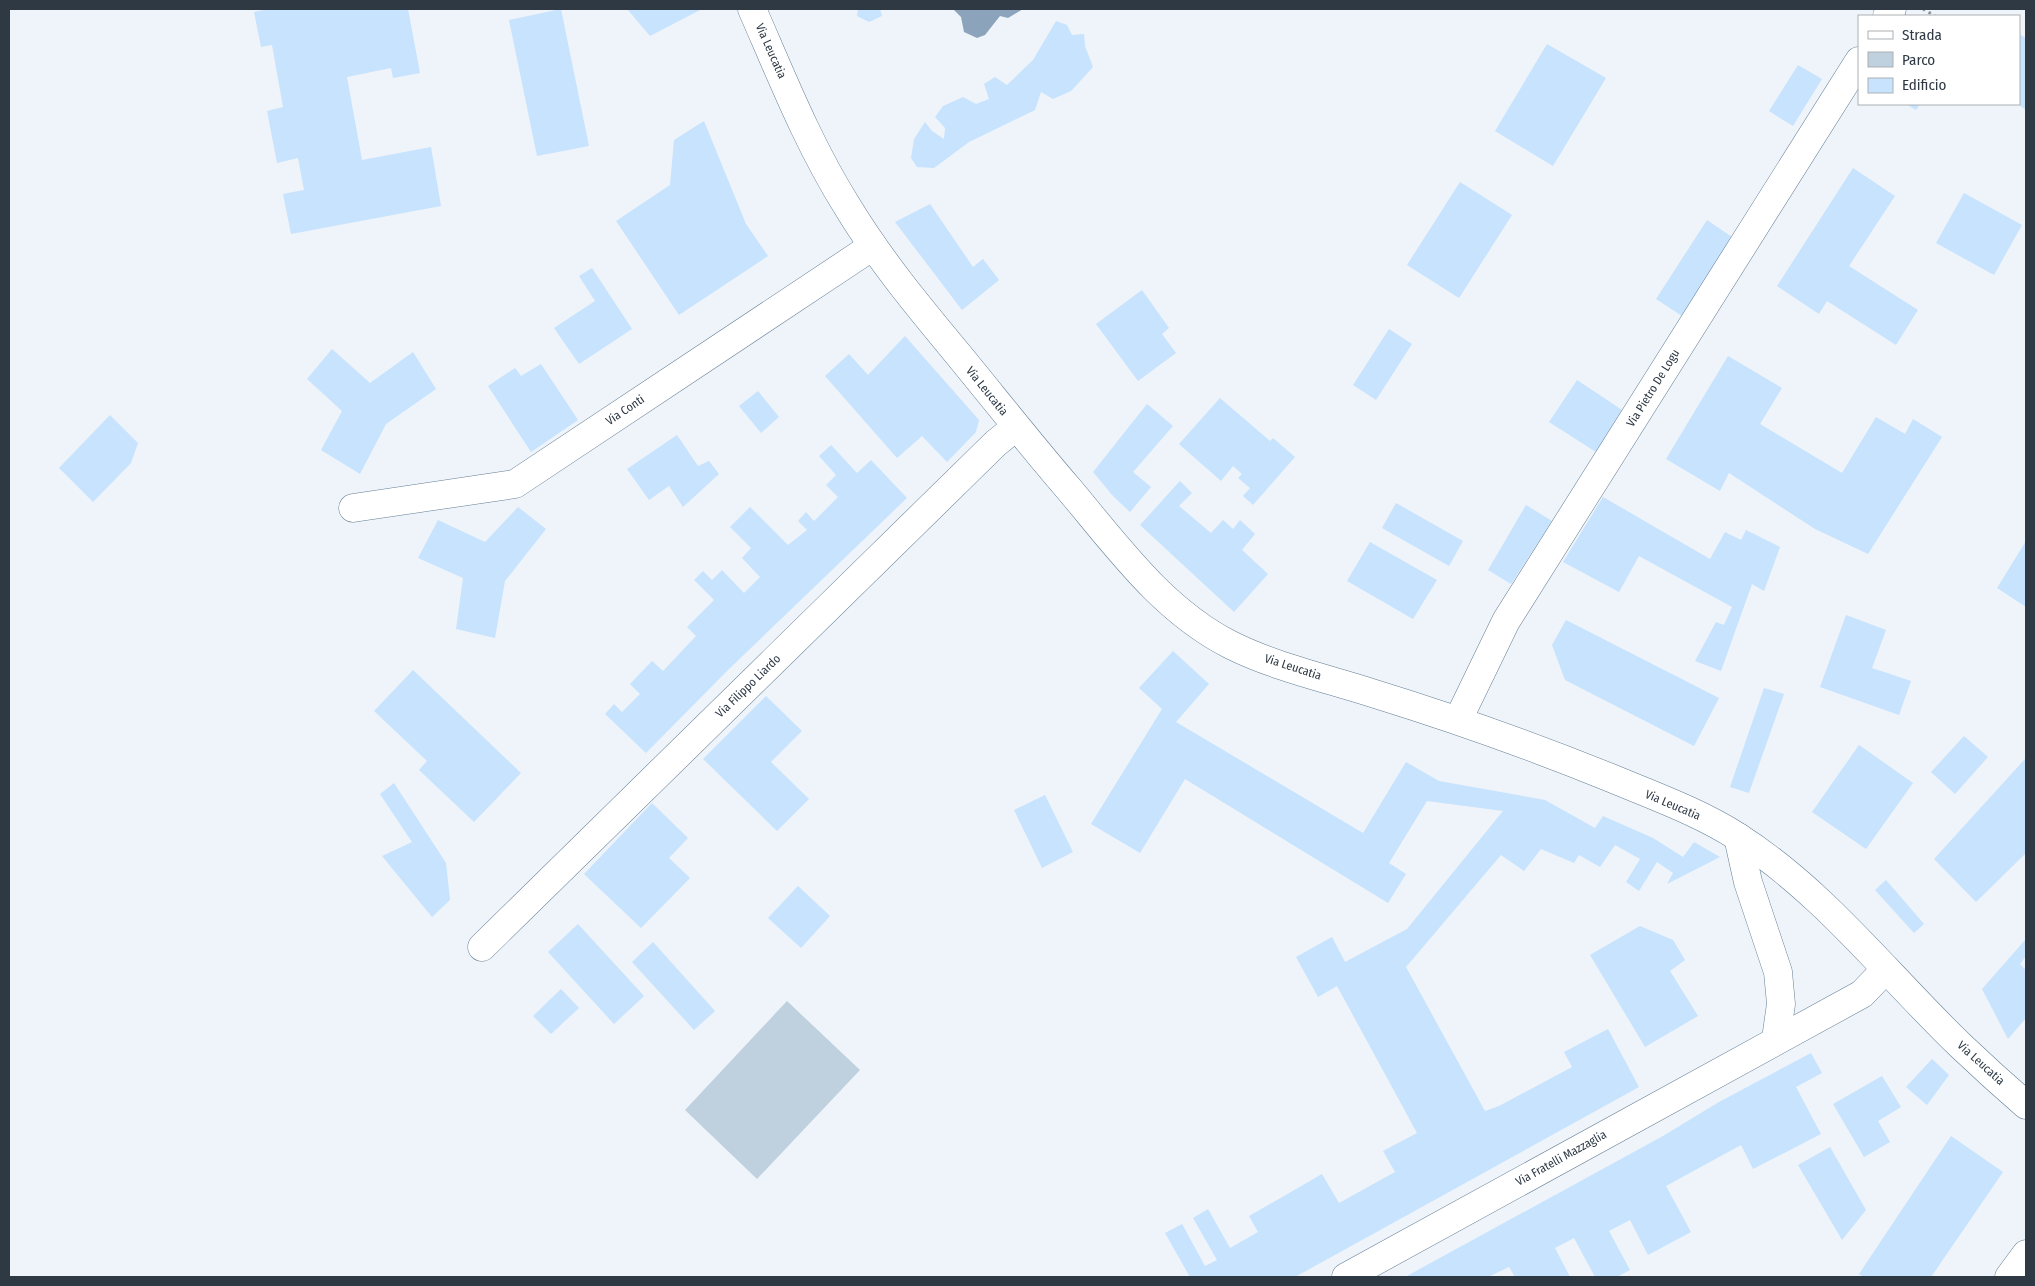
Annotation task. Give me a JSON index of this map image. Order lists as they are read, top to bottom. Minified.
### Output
{"streets":{"street":["Via Leucatia","Via Pietro De Logu","Via Conti","Via Filippo Liardo","Via Fratelli Mazzaglia"]},"crossings":[["Via Leucatia","Via Pietro De Logu"],["Via Leucatia","Via Conti"],["Via Leucatia","Via Filippo Liardo"],["Via Leucatia","Via Fratelli Mazzaglia"]],"legend":["Strada","Parco","Edificio"]}
